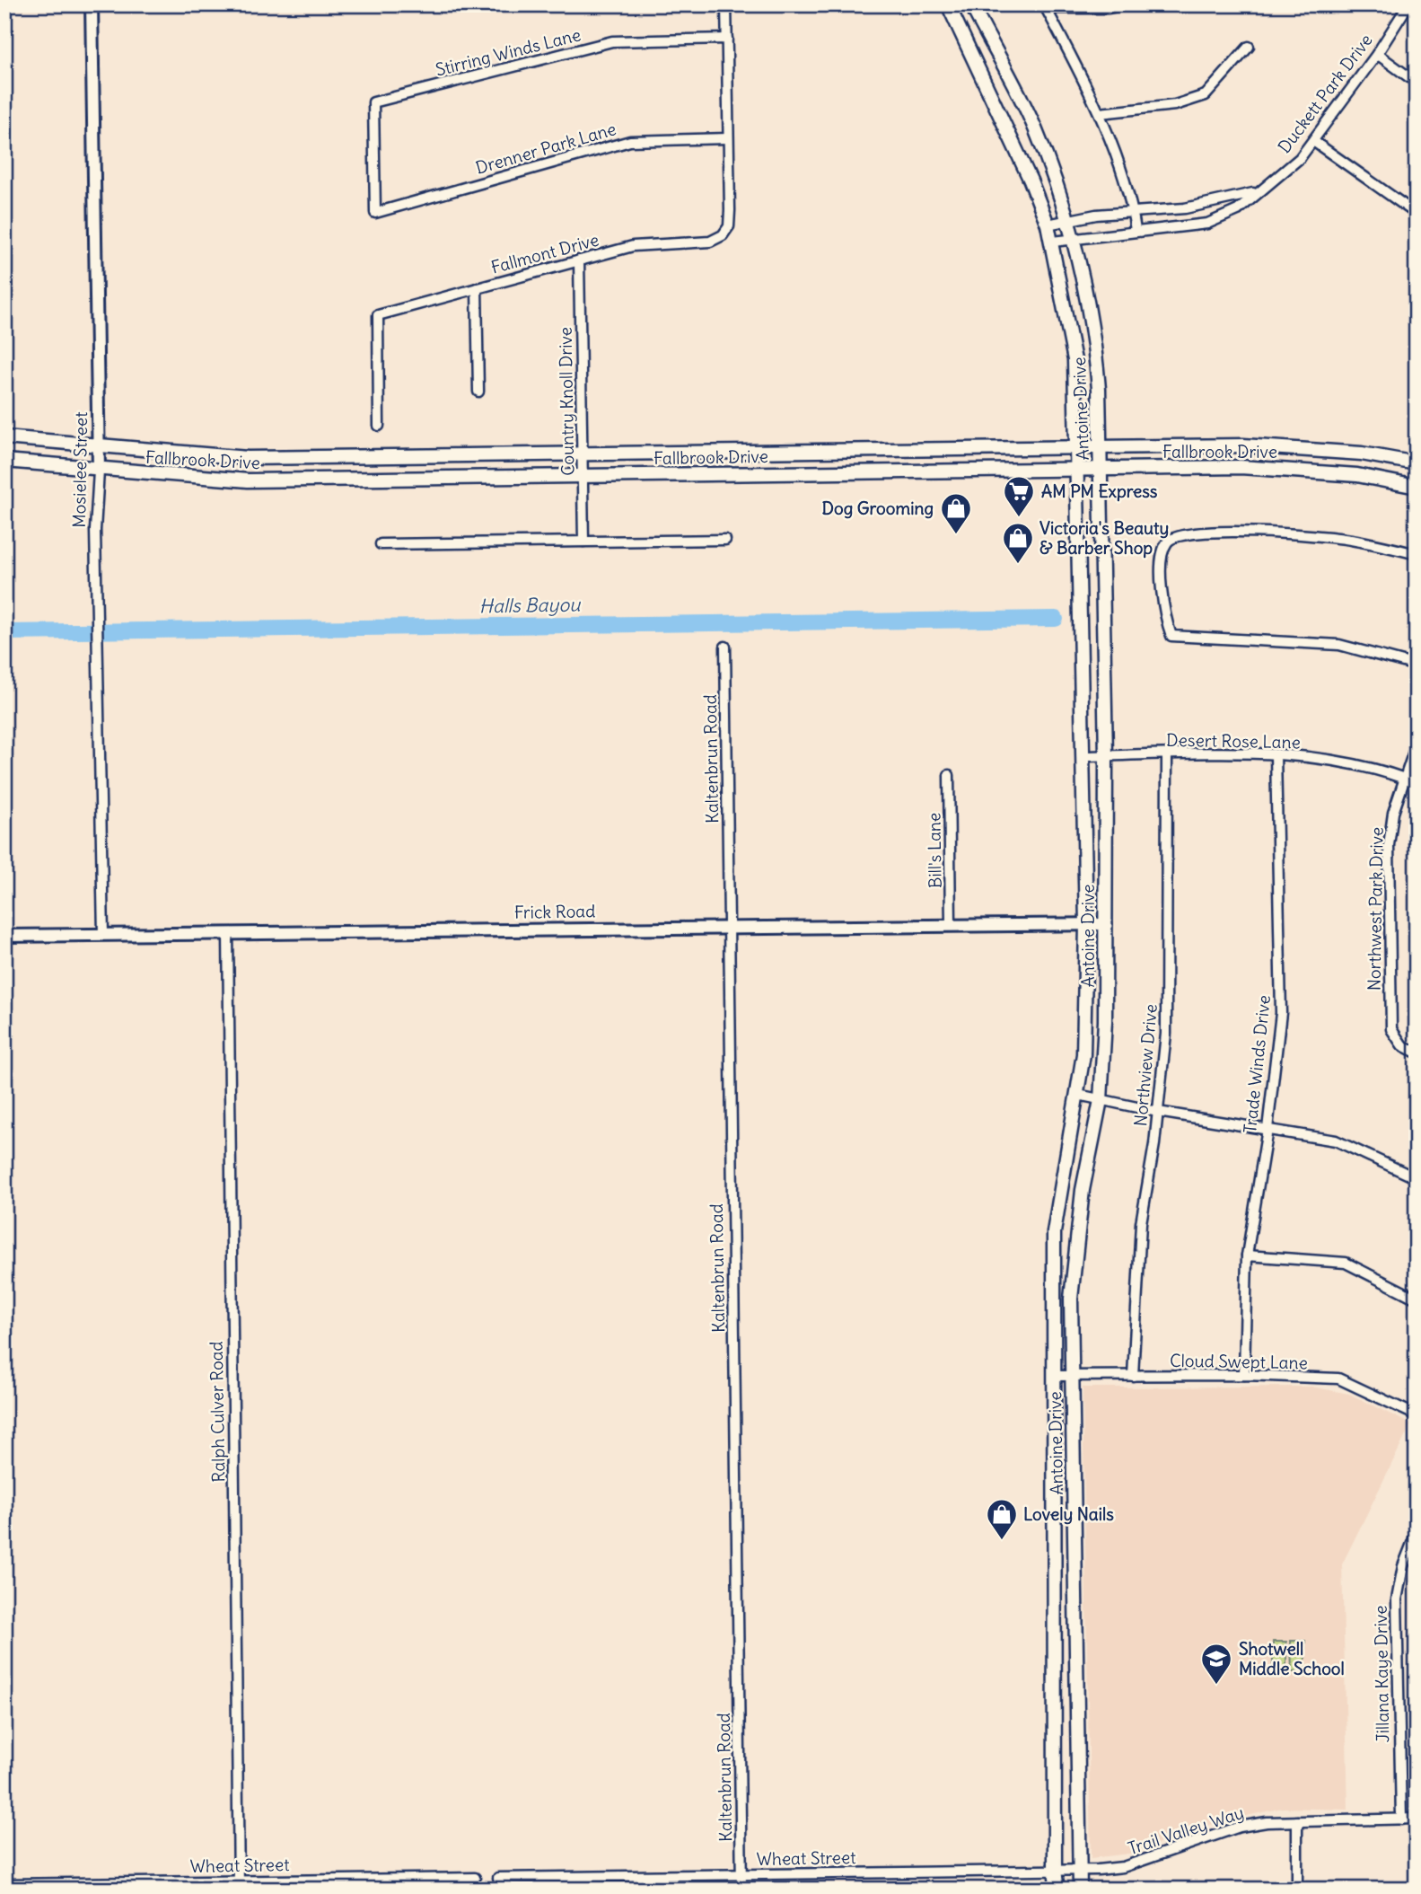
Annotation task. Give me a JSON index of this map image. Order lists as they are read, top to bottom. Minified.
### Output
{"streets":{"main road":["Antoine Drive","Fallbrook Drive"],"street":["Stirring Winds Lane","Duckett Park Drive","Drenner Park Lane","Fallmont Drive","Country Knoll Drive","Mosielee Street","Desert Rose Lane","Kaltenbrun Road","Bill's Lane","Northwest Park Drive","Frick Road","Trade Winds Drive","Northview Drive","Cloud Swept Lane","Ralph Culver Road","Jillana Kaye Drive","Trail Valley Way","Wheat Street"]},"crossings":[["Stirring Winds Lane","Drenner Park Lane"],["Duckett Park Drive","Antoine Drive"],["Drenner Park Lane","Fallmont Drive"],["Fallmont Drive","Country Knoll Drive"],["Country Knoll Drive","Fallbrook Drive"],["Antoine Drive","Fallbrook Drive"],["Antoine Drive","Desert Rose Lane"],["Antoine Drive","Frick Road"],["Antoine Drive","Cloud Swept Lane"],["Antoine Drive","Trail Valley Way"],["Antoine Drive","Wheat Street"],["Fallbrook Drive","Mosielee Street"],["Mosielee Street","Frick Road"],["Desert Rose Lane","Northwest Park Drive"],["Desert Rose Lane","Trade Winds Drive"],["Desert Rose Lane","Northview Drive"],["Kaltenbrun Road","Frick Road"],["Kaltenbrun Road","Wheat Street"],["Bill's Lane","Frick Road"],["Frick Road","Ralph Culver Road"],["Trade Winds Drive","Cloud Swept Lane"],["Northview Drive","Cloud Swept Lane"],["Ralph Culver Road","Wheat Street"],["Jillana Kaye Drive","Trail Valley Way"],["Trail Valley Way","Wheat Street"]],"water":["Halls Bayou"],"places":{"supermarket":["AM PM Express"],"shop":["Dog Grooming","Victoria's Beauty & Barber Shop","Lovely Nails"],"school or university":["Shotwell Middle School"]}}
